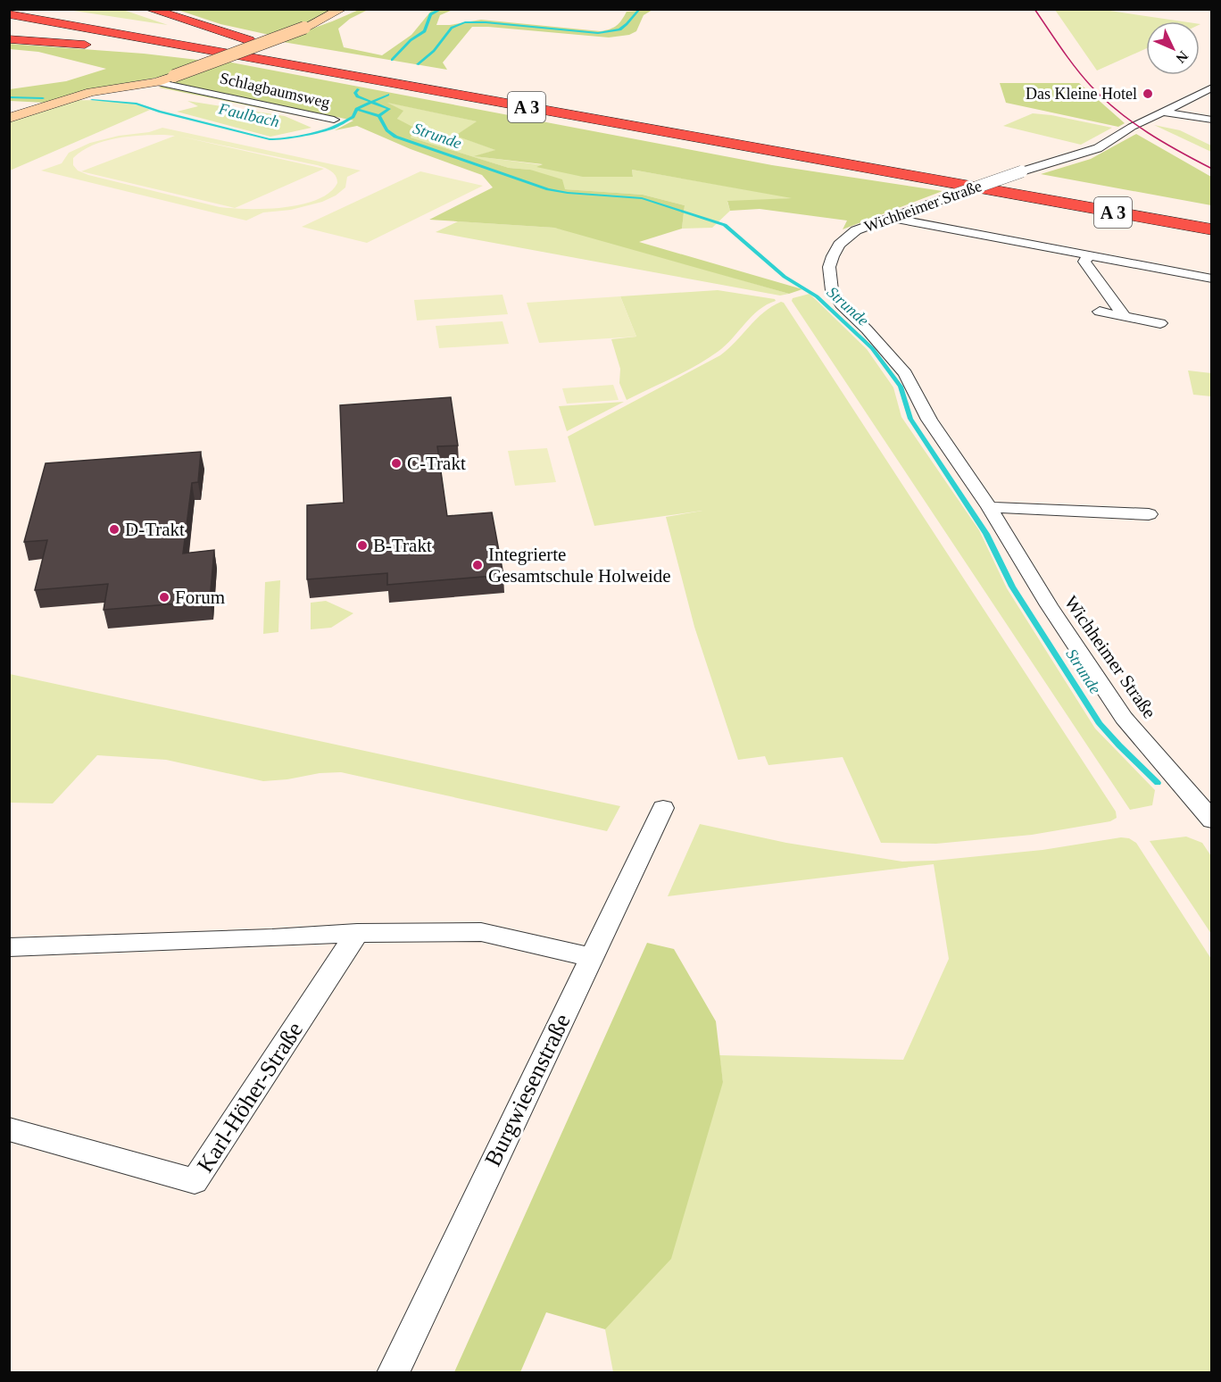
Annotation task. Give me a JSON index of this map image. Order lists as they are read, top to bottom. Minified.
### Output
{"streets":{"highway":["A 3"],"main road":["Schlagbaumsweg"],"street":["Wichheimer Straße","Burgwiesenstraße","Karl-Höher-Straße"]},"water":["Faulbach","Strunde"],"places":["Das Kleine Hotel","C-Trakt","D-Trakt","B-Trakt","Integrierte Gesamtschule Holweide","Forum"],"north":"bottom right"}
